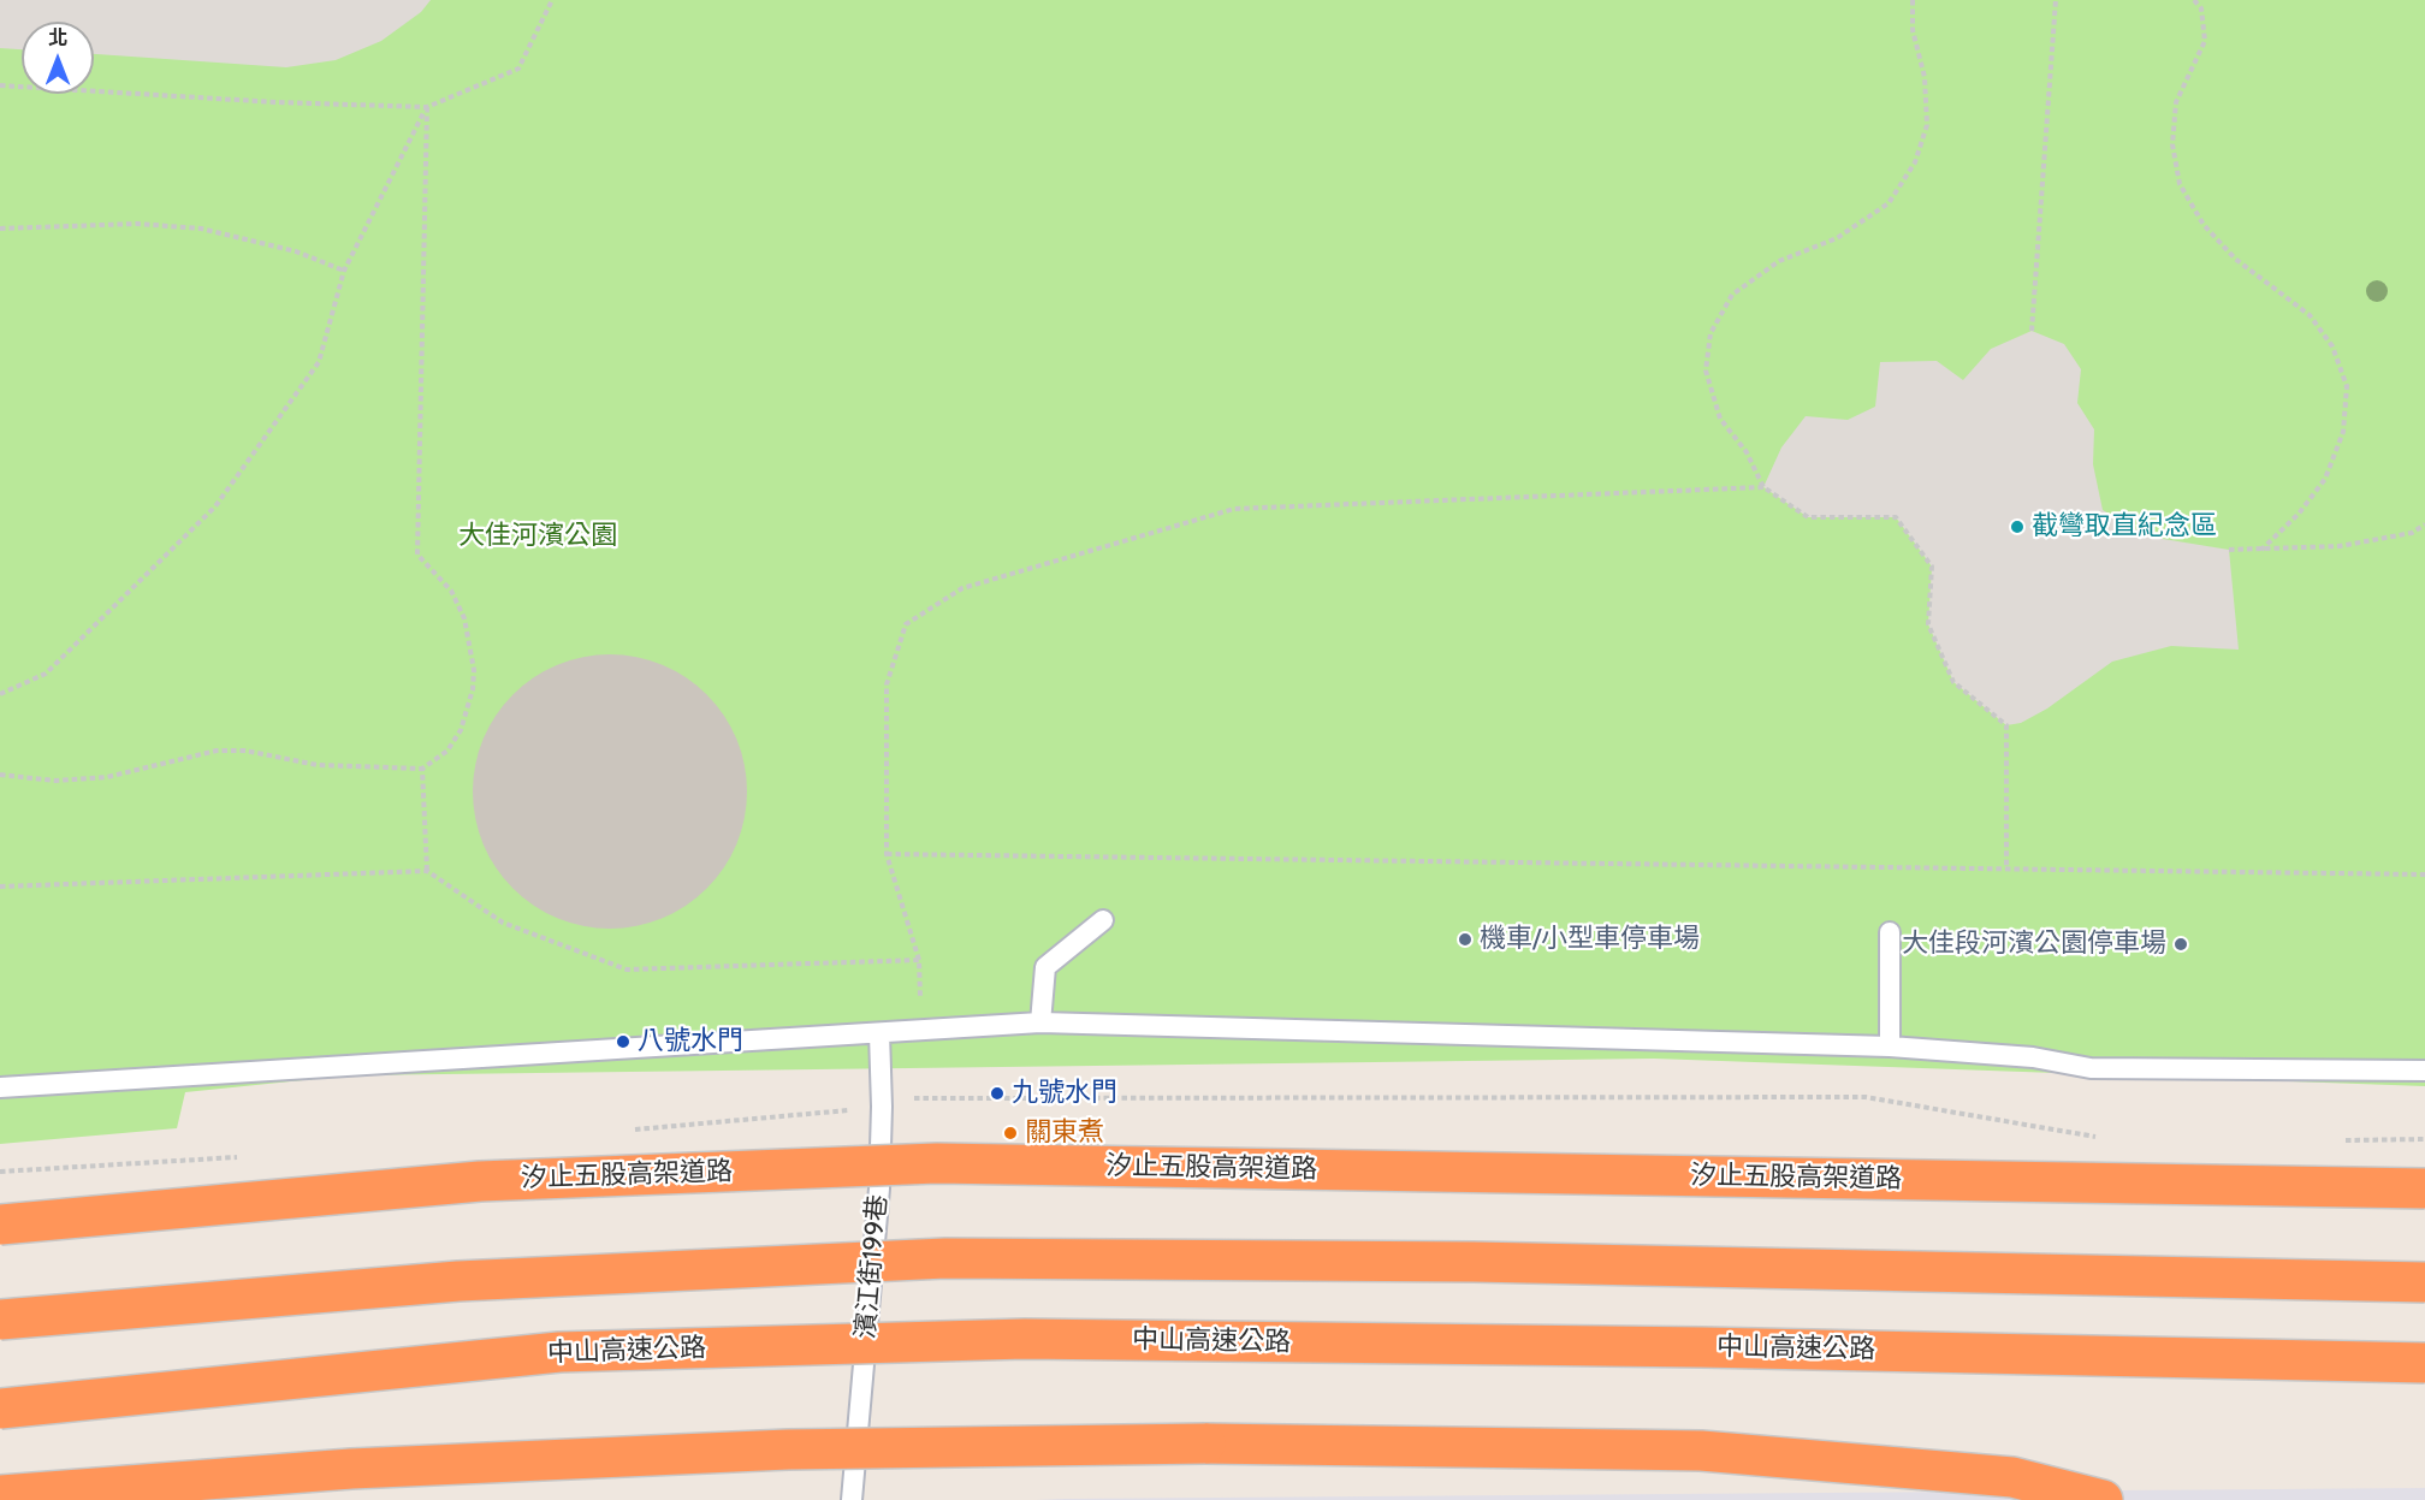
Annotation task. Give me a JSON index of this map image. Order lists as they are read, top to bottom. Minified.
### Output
{"streets":{"highway":["汐止五股高架道路","中山高速公路"],"lane":["濱江街199巷"]},"parks":["大佳河濱公園"],"places":["截彎取直紀念區","機車/小型車停車場","大佳段河濱公園停車場","八號水門","九號水門","關東煮"],"north":"top"}
